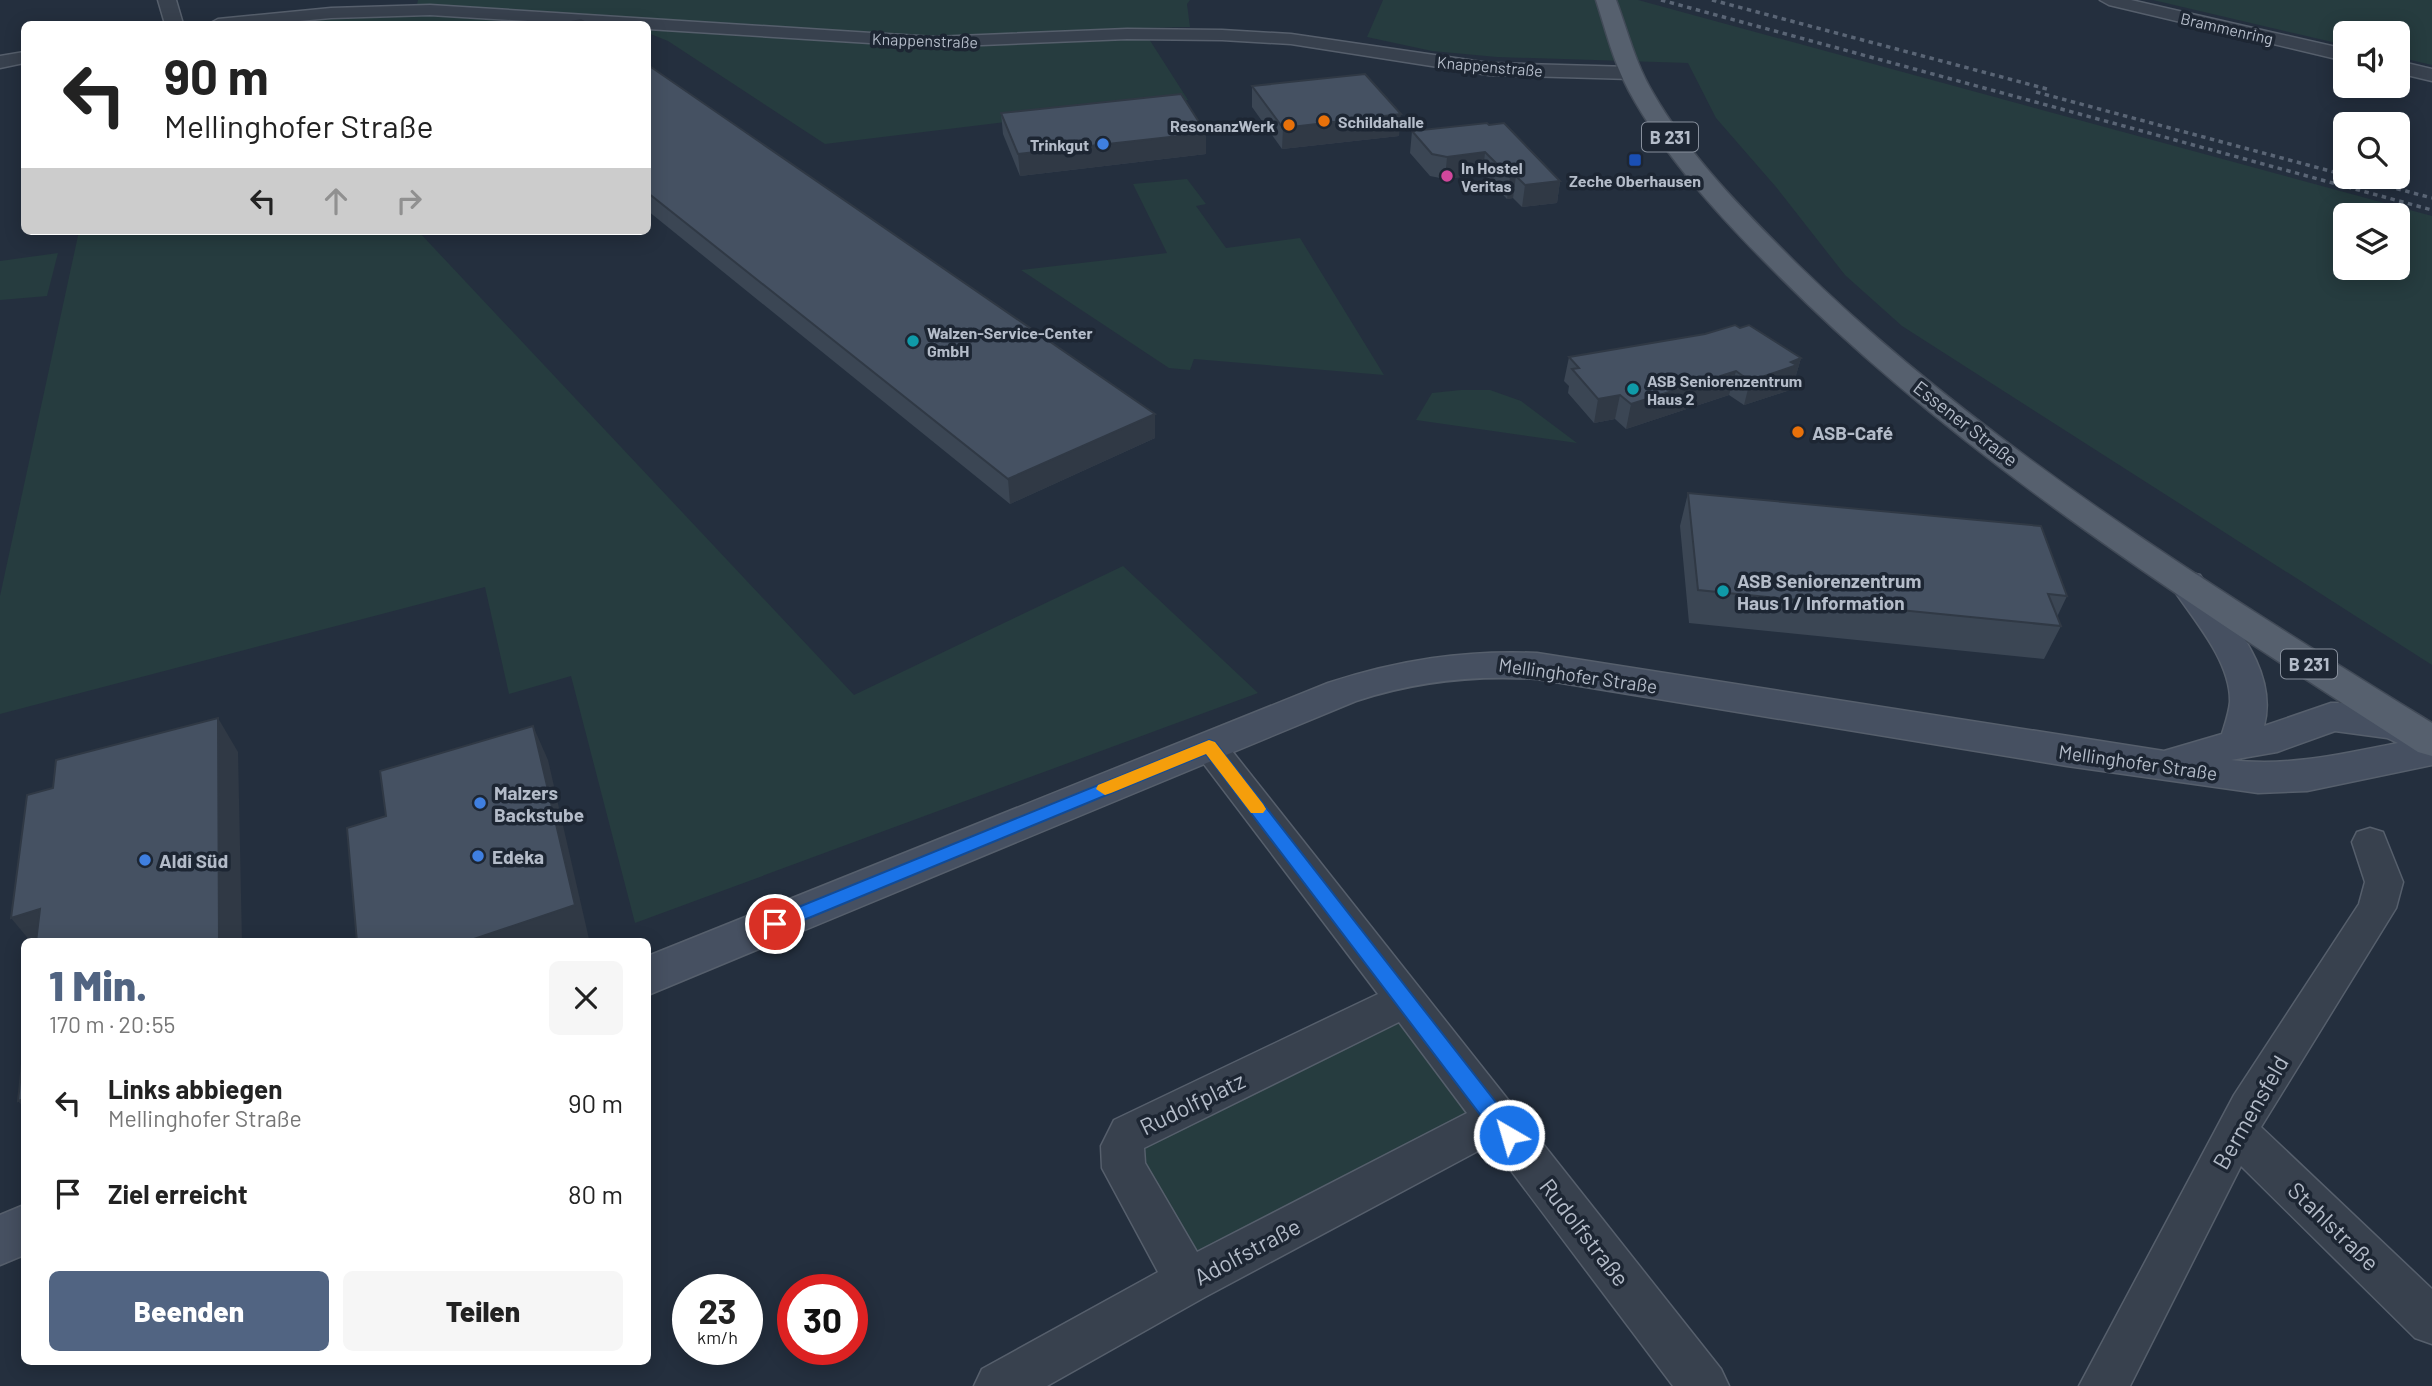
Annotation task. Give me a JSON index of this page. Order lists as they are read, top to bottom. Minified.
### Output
{"streets":{"main road":["B 231","Essener Straße","Mellinghofer Straße"],"street":["Brammenring","Knappenstraße","Rudolfplatz","Bermensfeld","Stahlstraße","Rudolfstraße","Adolfstraße"]},"crossings":[["Knappenstraße","Essener Straße"],["Essener Straße","Mellinghofer Straße"],["Mellinghofer Straße","Rudolfstraße"],["Rudolfplatz","Rudolfstraße"],["Rudolfplatz","Adolfstraße"],["Bermensfeld","Stahlstraße"],["Rudolfstraße","Adolfstraße"]],"places":{"other":["Schildahalle","ResonanzWerk","Trinkgut","In Hostel Veritas","Walzen-Service-Center GmbH","ASB Seniorenzentrum Haus 2","ASB-Café","ASB Seniorenzentrum Haus 1 / Information","Malzers Backstube","Edeka","Aldi Süd"],"transit":["Zeche Oberhausen"]},"page":{"turn":["90 m","Mellinghofer Straße"],"heading":["1 Min.","170 m · 20:55"],"list":[{"name":"Links abbiegen","note":"Mellinghofer Straße","value":"90 m"},{"name":"Ziel erreicht","value":"80 m"}],"buttons":["Beenden","Teilen"],"speed":"23 km/h","limit":"30"}}
